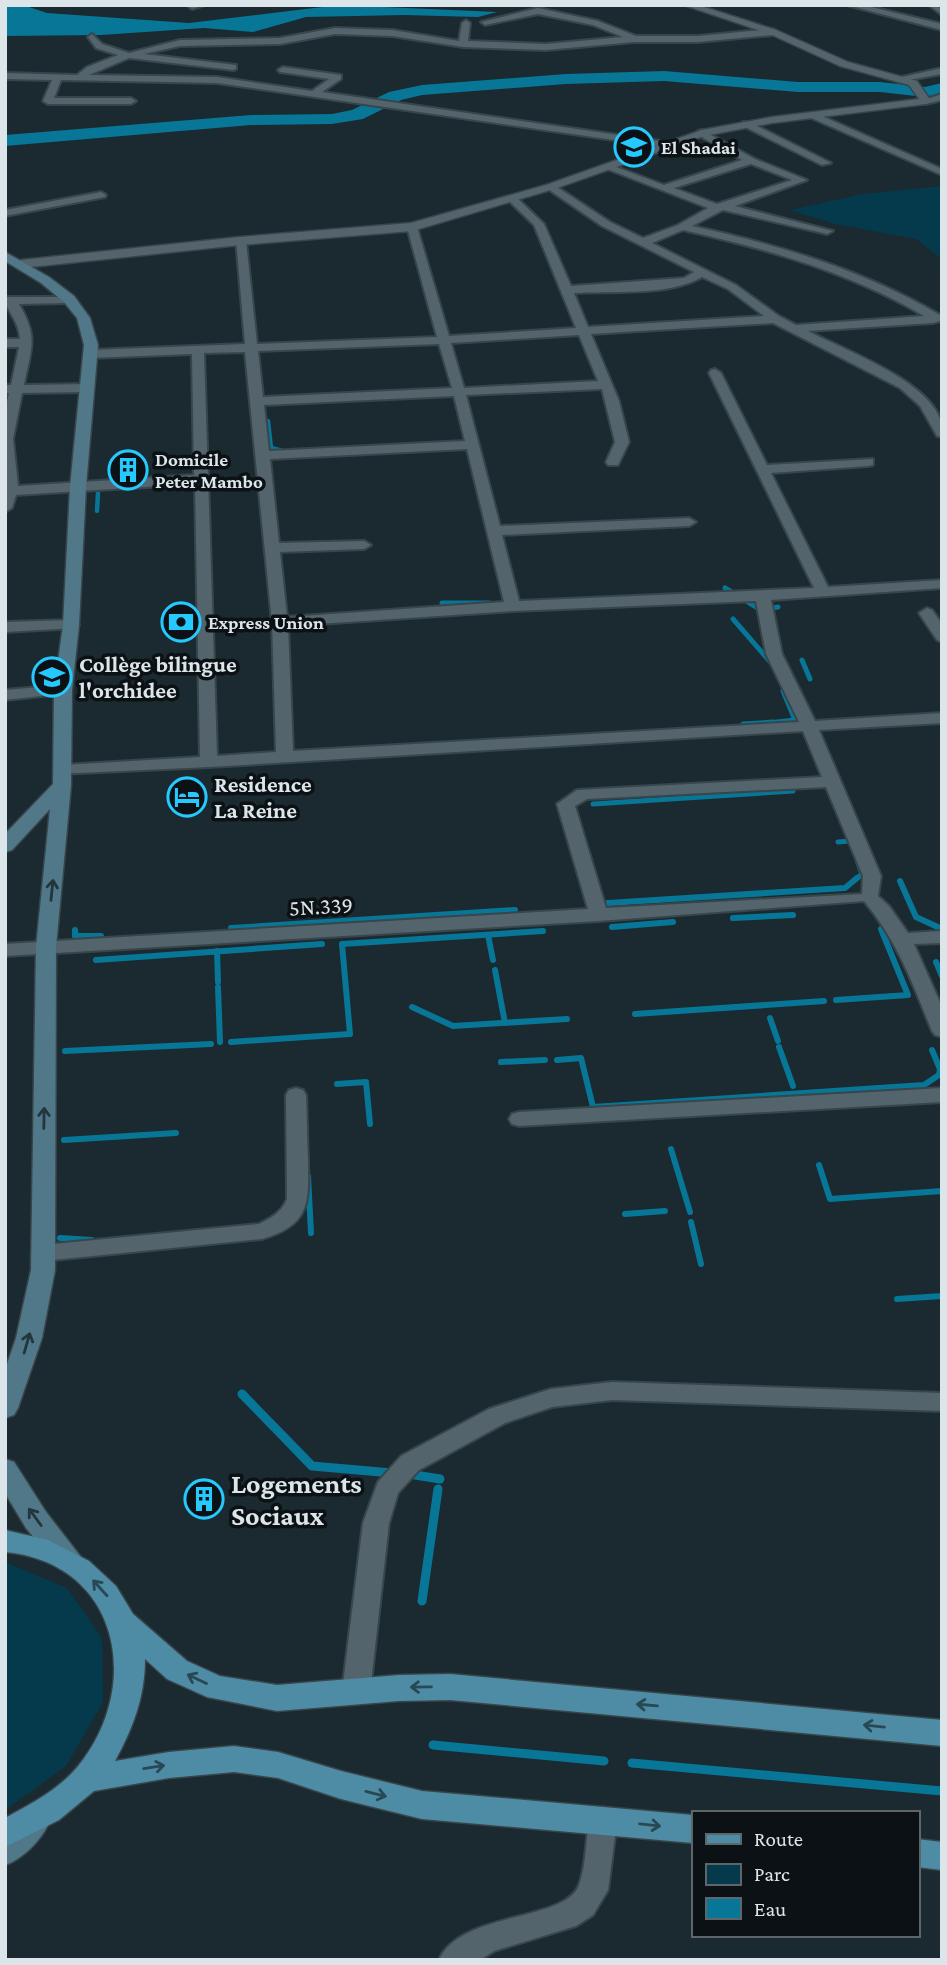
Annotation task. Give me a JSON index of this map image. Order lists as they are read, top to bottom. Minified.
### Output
{"streets":{"street":["5N.339"]},"places":{"school or university":["El Shadai","Collège bilingue l'orchidee"],"building":["Domicile Peter Mambo","Logements Sociaux"],"bank":["Express Union"],"hotel":["Residence La Reine"]},"legend":["Route","Parc","Eau"]}
